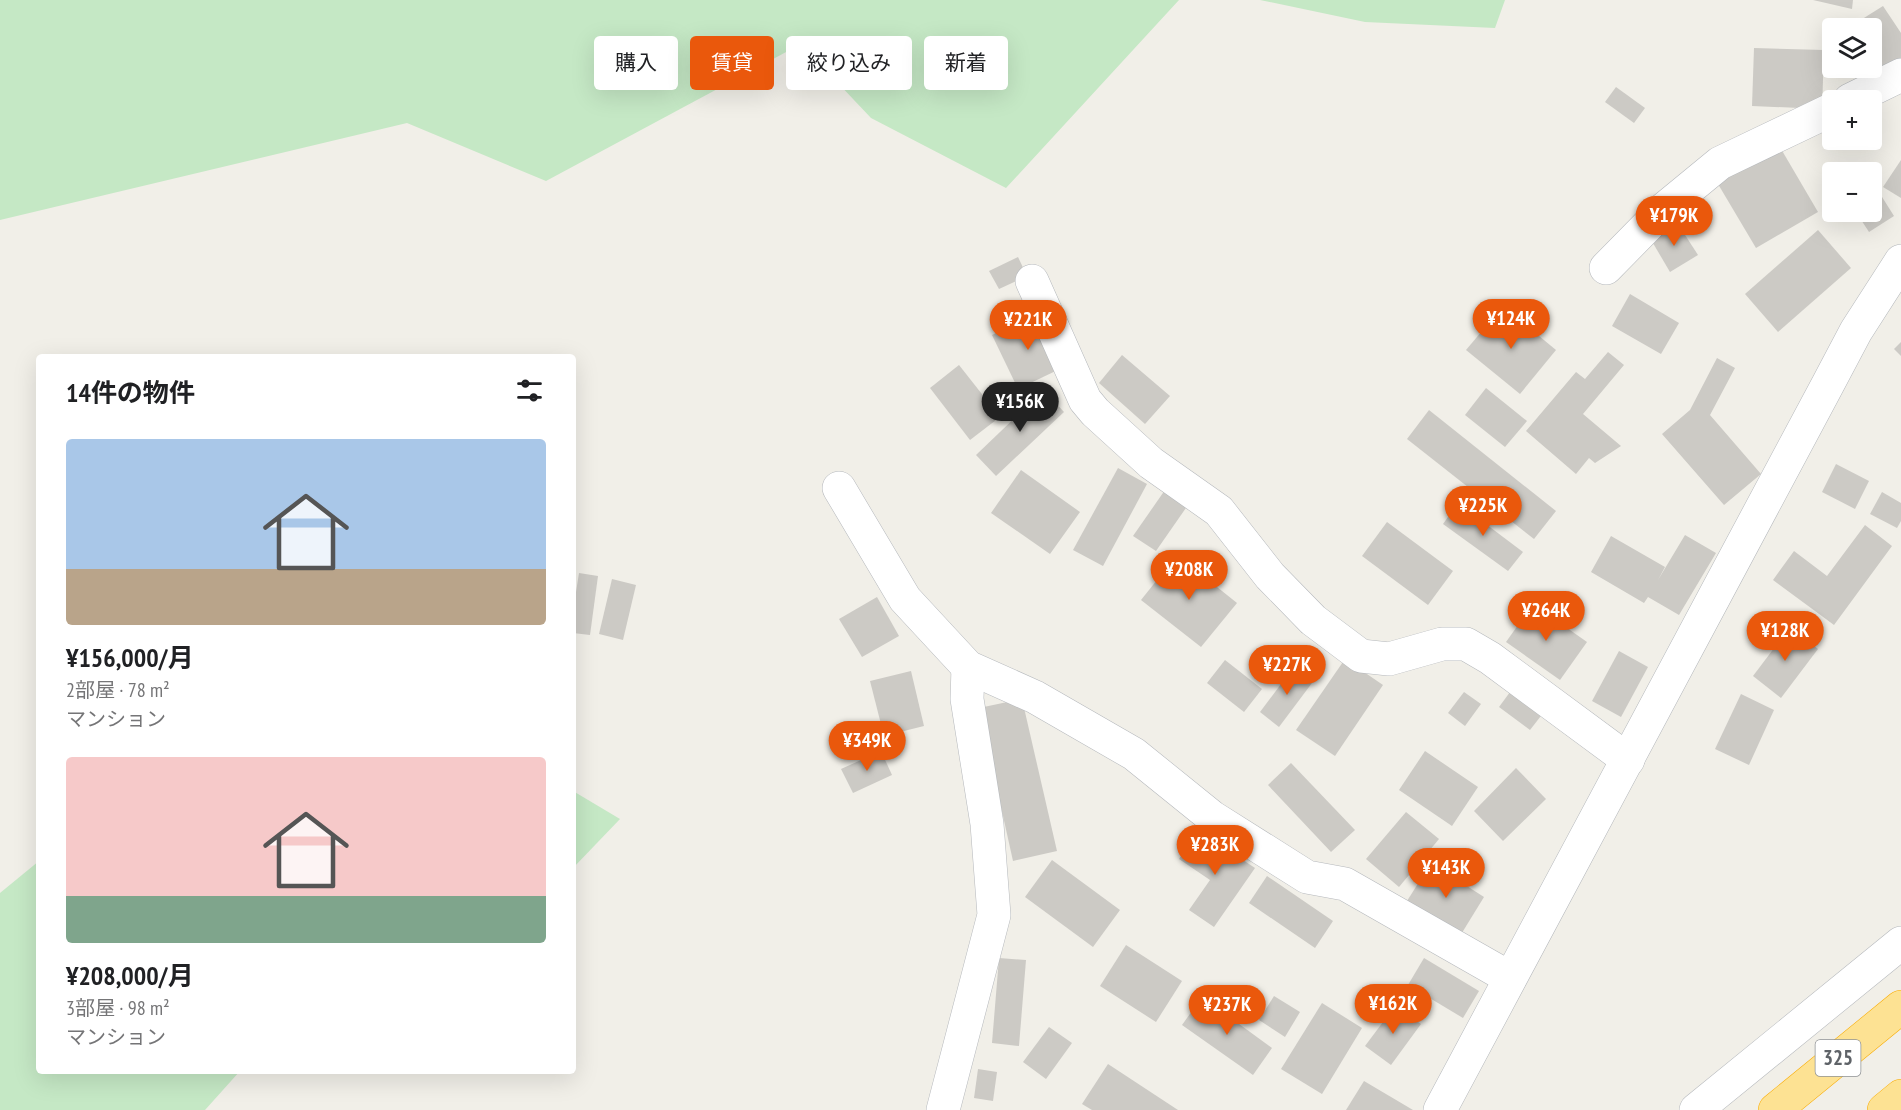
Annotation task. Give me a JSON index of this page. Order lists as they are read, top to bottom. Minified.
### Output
{"streets":{"highway":["325"]},"page":{"map_buttons":["+","−"],"chip":["購入","賃貸","絞り込み","新着"],"price":["¥179K","¥124K","¥221K","¥156K","¥225K","¥208K","¥264K","¥128K","¥227K","¥349K","¥283K","¥143K","¥162K","¥237K"],"heading":"14件の物件","list":[{"name":"¥156,000/月","note":"2部屋 · 78 m² · マンション"},{"name":"¥208,000/月","note":"3部屋 · 98 m² · マンション"}]}}
